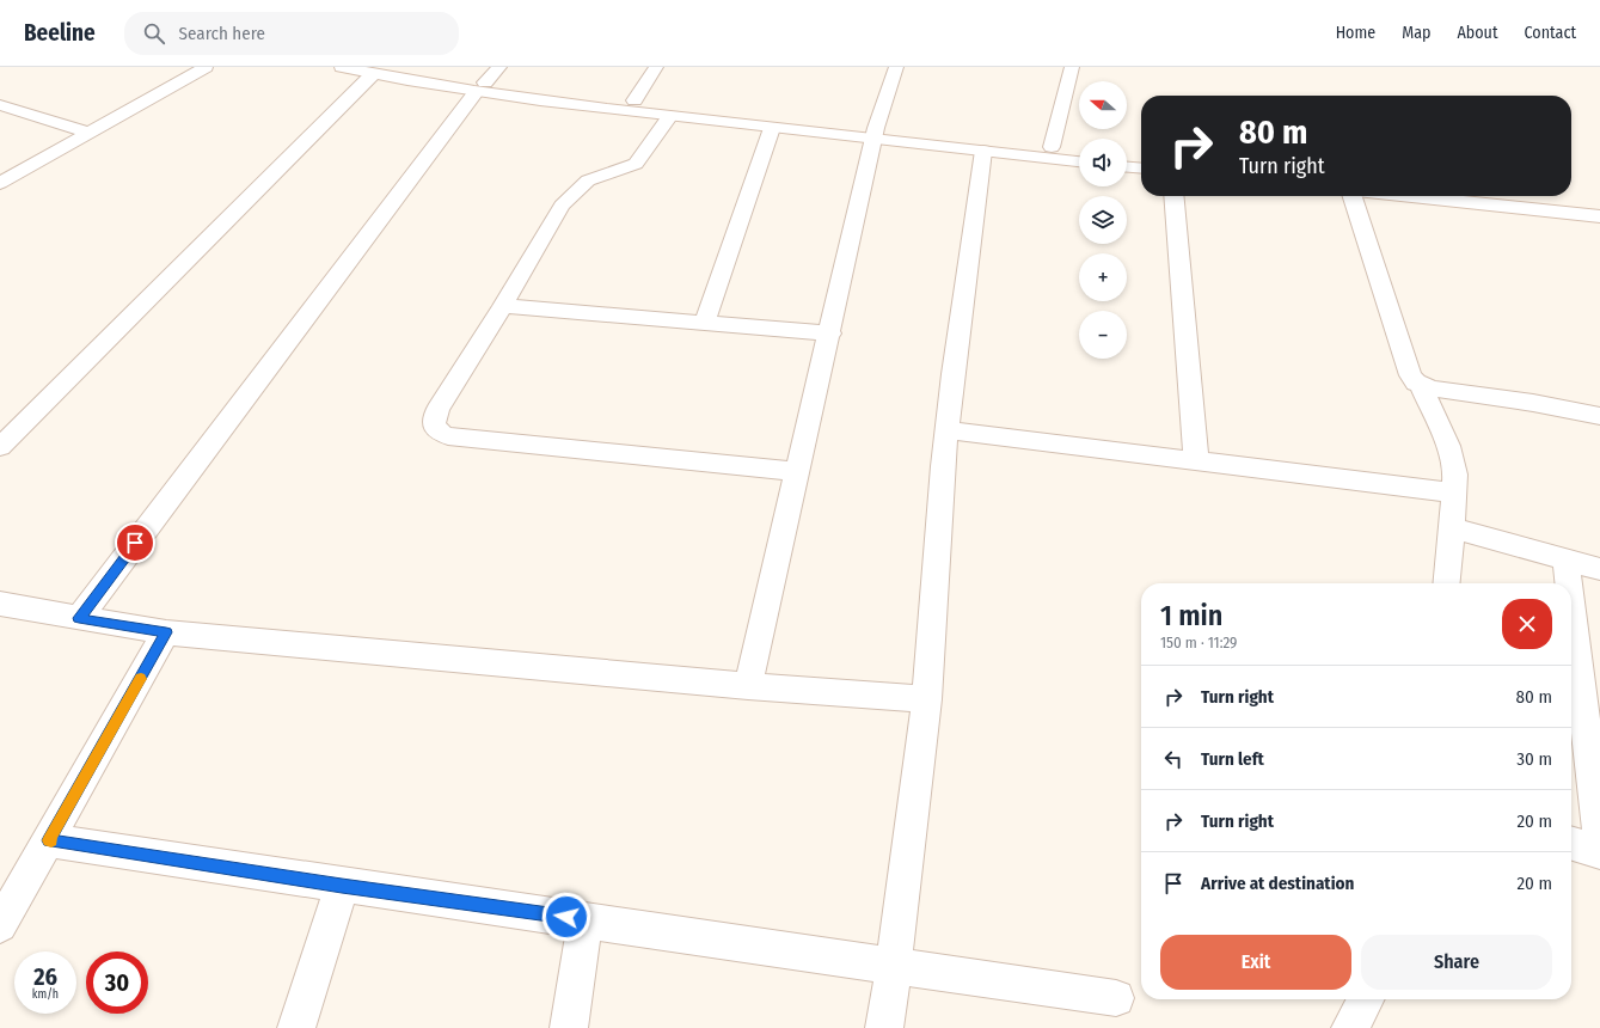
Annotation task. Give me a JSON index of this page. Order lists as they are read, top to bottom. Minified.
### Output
{"north":"left","page":{"header":"Beeline","search":"Search here","nav":["Home","Map","About","Contact"],"map_buttons":["+","−"],"turn":["80 m","Turn right"],"heading":["1 min","150 m · 11:29"],"list":[{"name":"Turn right","value":"80 m"},{"name":"Turn left","value":"30 m"},{"name":"Turn right","value":"20 m"},{"name":"Arrive at destination","value":"20 m"}],"buttons":["Exit","Share"],"speed":"26 km/h","limit":"30"}}
